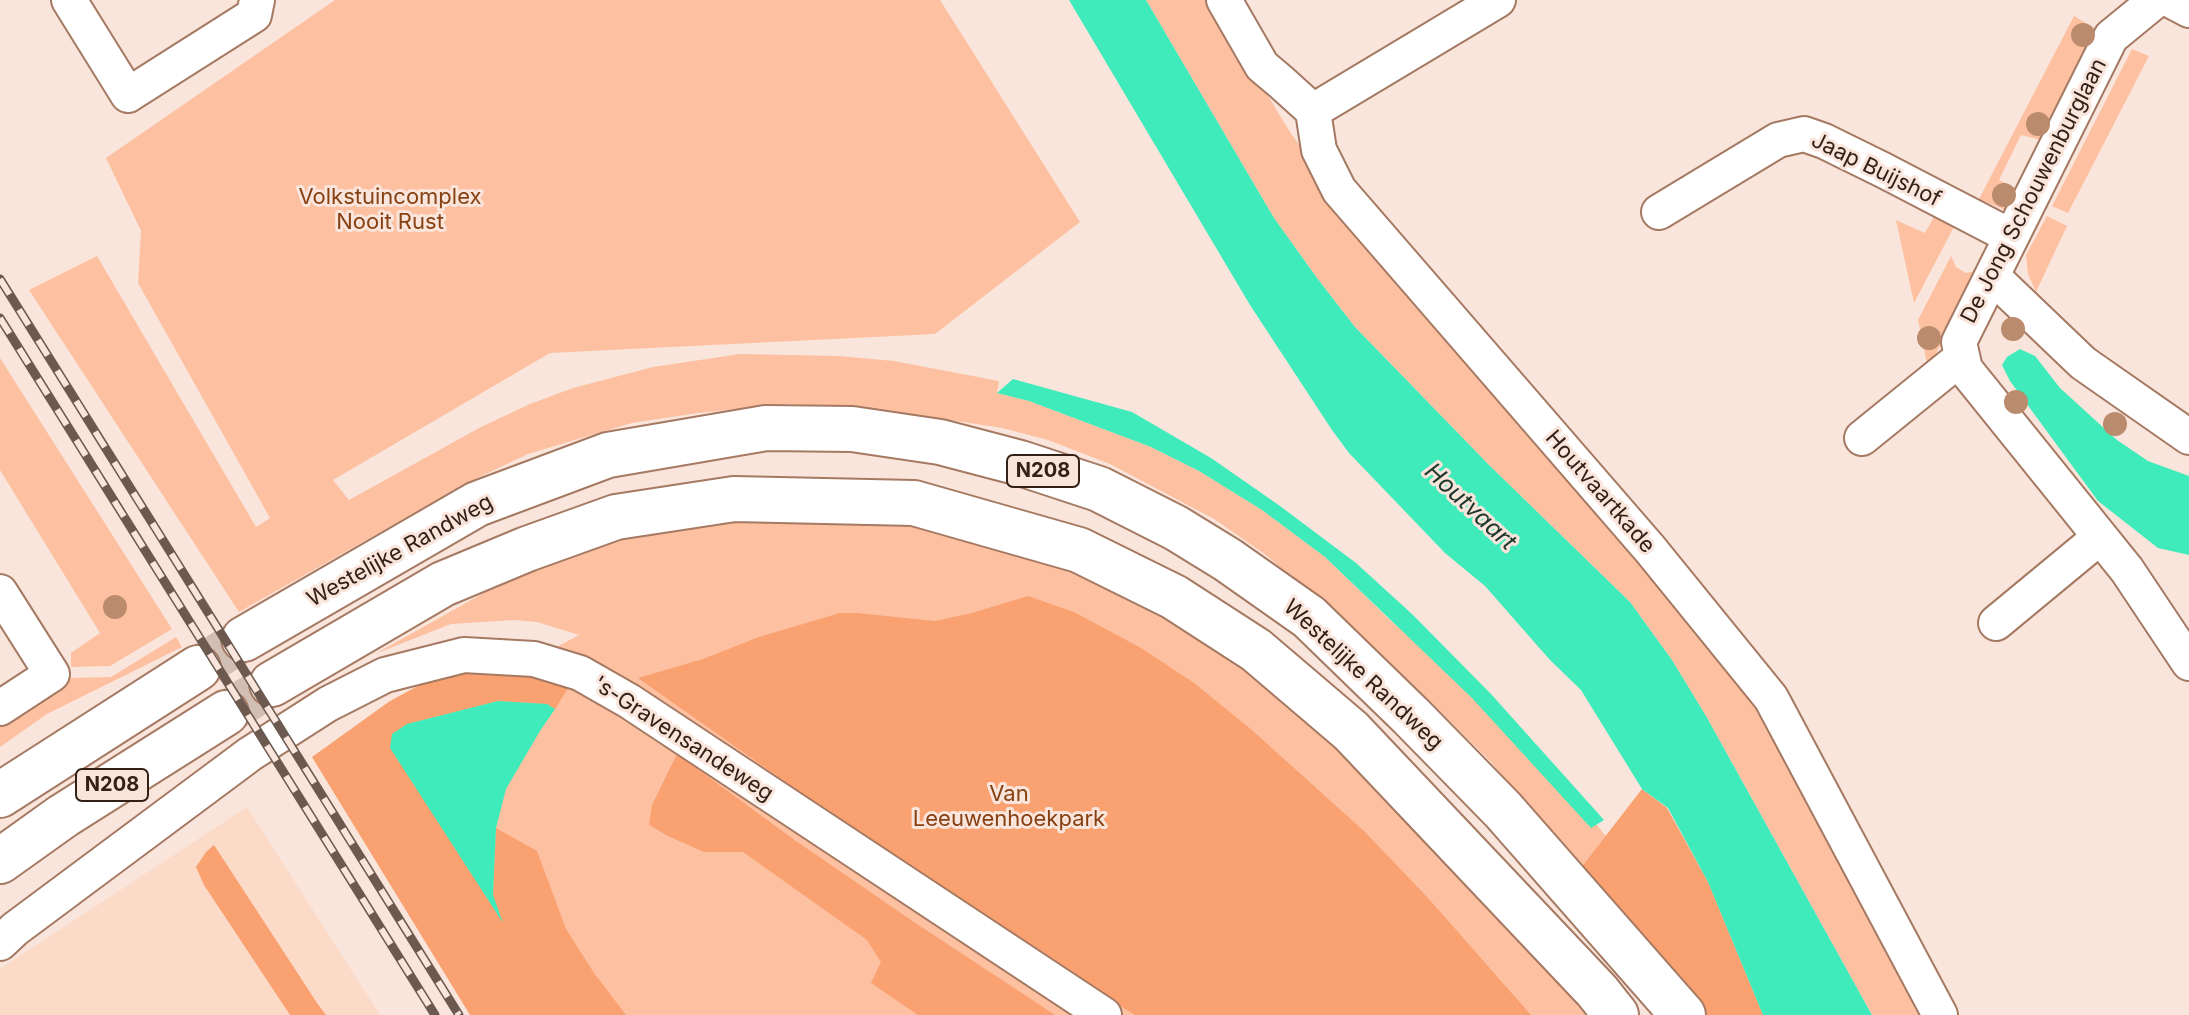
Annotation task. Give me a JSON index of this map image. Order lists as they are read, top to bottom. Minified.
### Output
{"streets":{"main road":["N208","Westelijke Randweg"],"street":["Jaap Buijshof","De Jong Schouwenburglaan","Houtvaartkade","'s-Gravensandeweg"]},"crossings":[["Jaap Buijshof","De Jong Schouwenburglaan"]],"water":["Houtvaart"],"parks":["Volkstuincomplex Nooit Rust","Van Leeuwenhoekpark"]}
